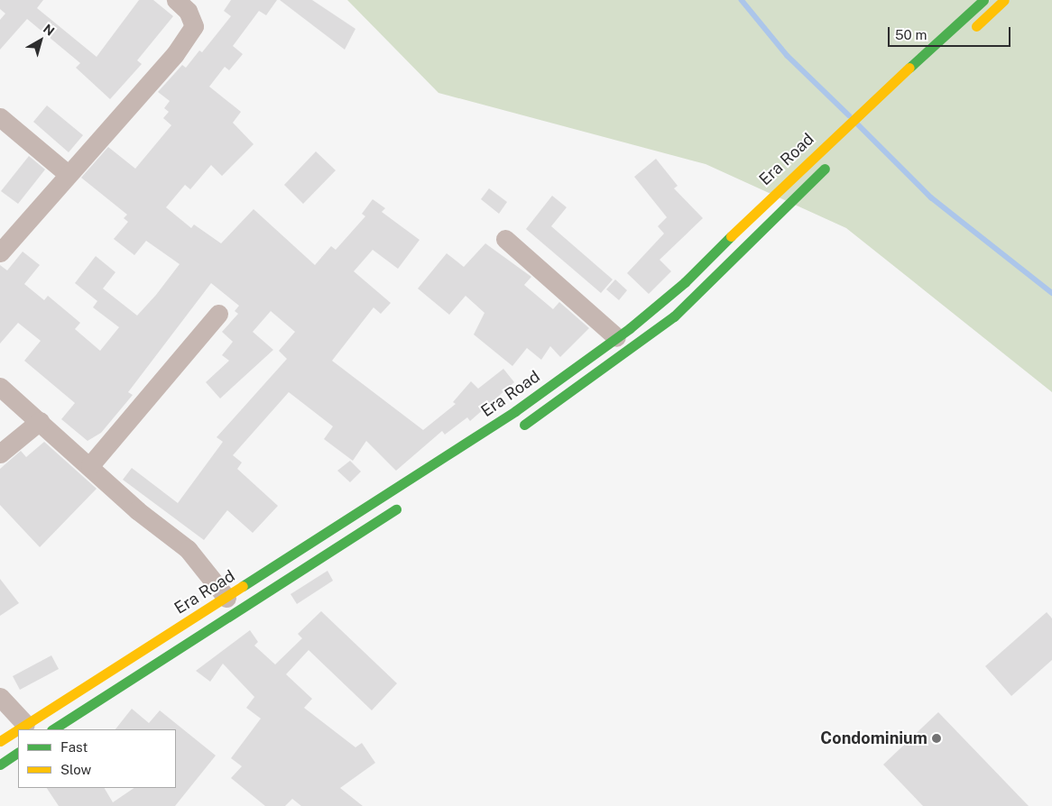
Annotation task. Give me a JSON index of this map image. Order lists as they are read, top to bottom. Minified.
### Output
{"streets":{"main road":["Era Road"]},"places":["Condominium"],"legend":["Fast","Slow"],"scale_bar":"50 m","north":"top right"}
